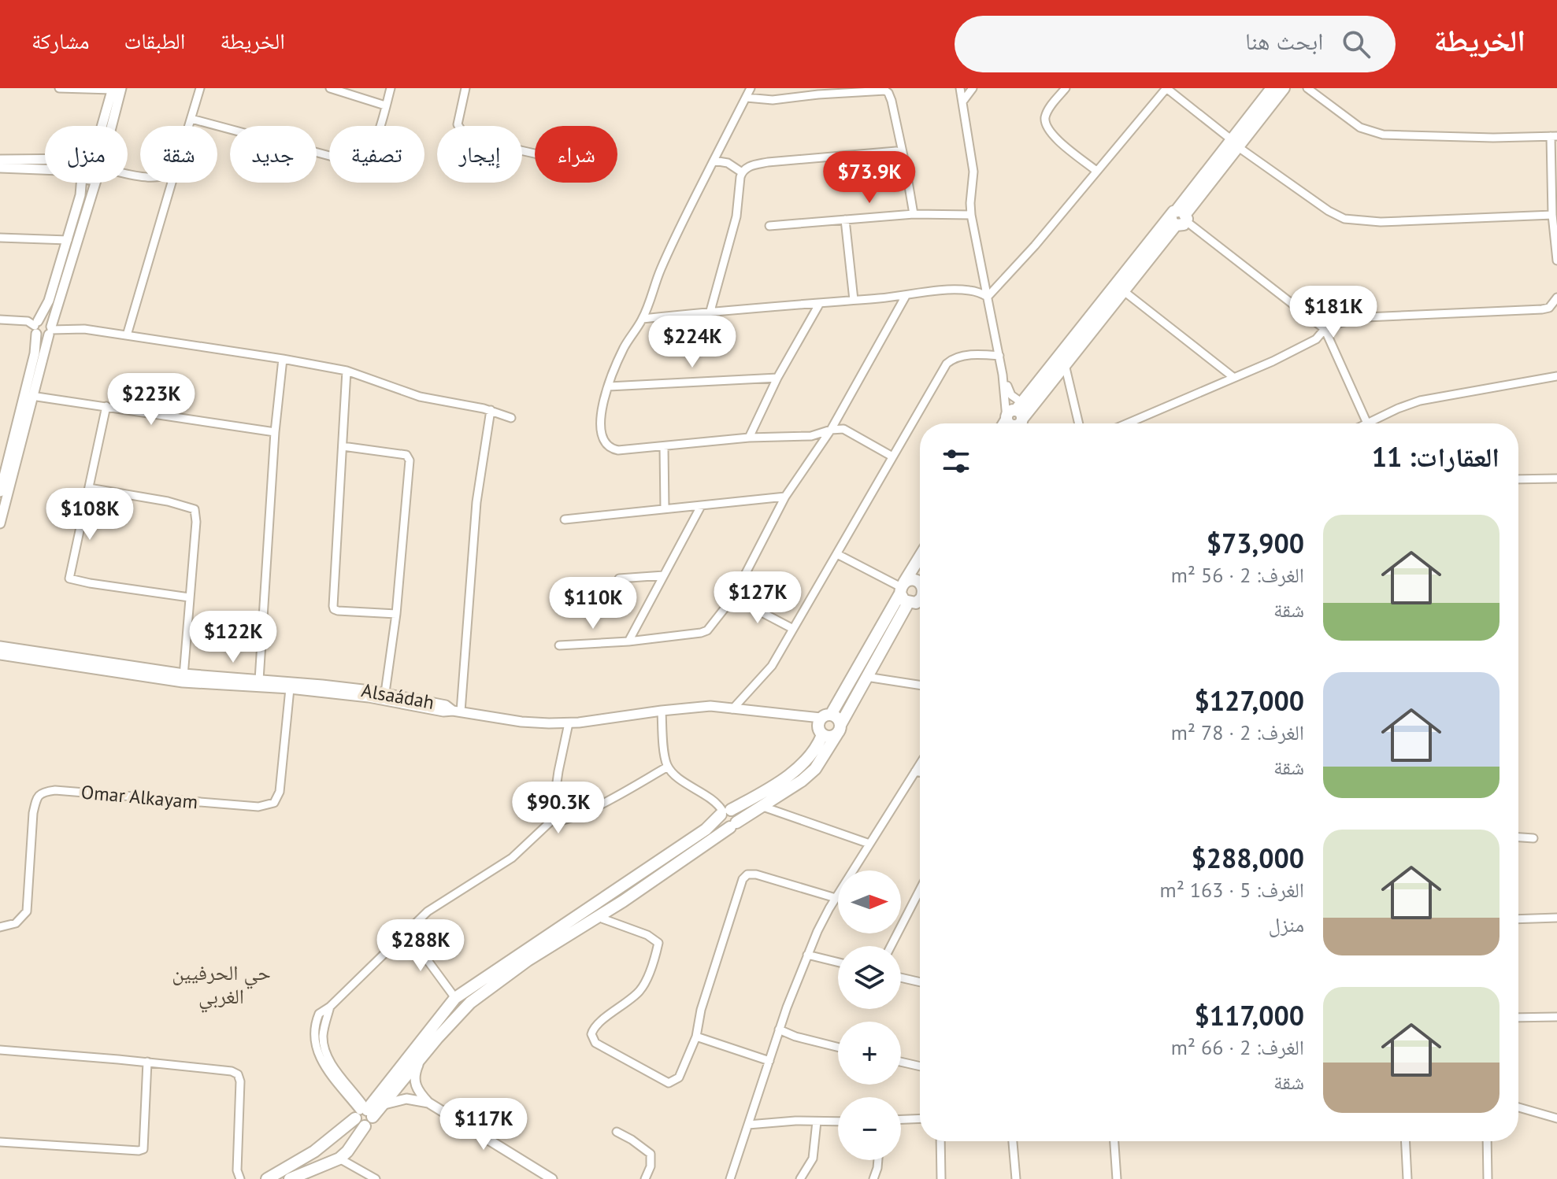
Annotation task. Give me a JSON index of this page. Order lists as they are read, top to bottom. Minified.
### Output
{"streets":{"street":["Alsaádah","Omar Alkayam"]},"crossings":[["Alsaádah","Omar Alkayam"]],"districts":["حي الحرفيين الغربي"],"north":"right","page":{"header":"الخريطة","search":"ابحث هنا","nav":["الخريطة","الطبقات","مشاركة"],"chip":["شراء","إيجار","تصفية","جديد","شقة","منزل"],"price":["$73.9K","$181K","$224K","$223K","$108K","$127K","$110K","$122K","$90.3K","$288K","$117K"],"heading":"العقارات: 11","list":[{"name":"$73,900","note":"الغرف: 2 · 56 m² · شقة"},{"name":"$127,000","note":"الغرف: 2 · 78 m² · شقة"},{"name":"$288,000","note":"الغرف: 5 · 163 m² · منزل"},{"name":"$117,000","note":"الغرف: 2 · 66 m² · شقة"}],"map_buttons":["+","−"]}}
